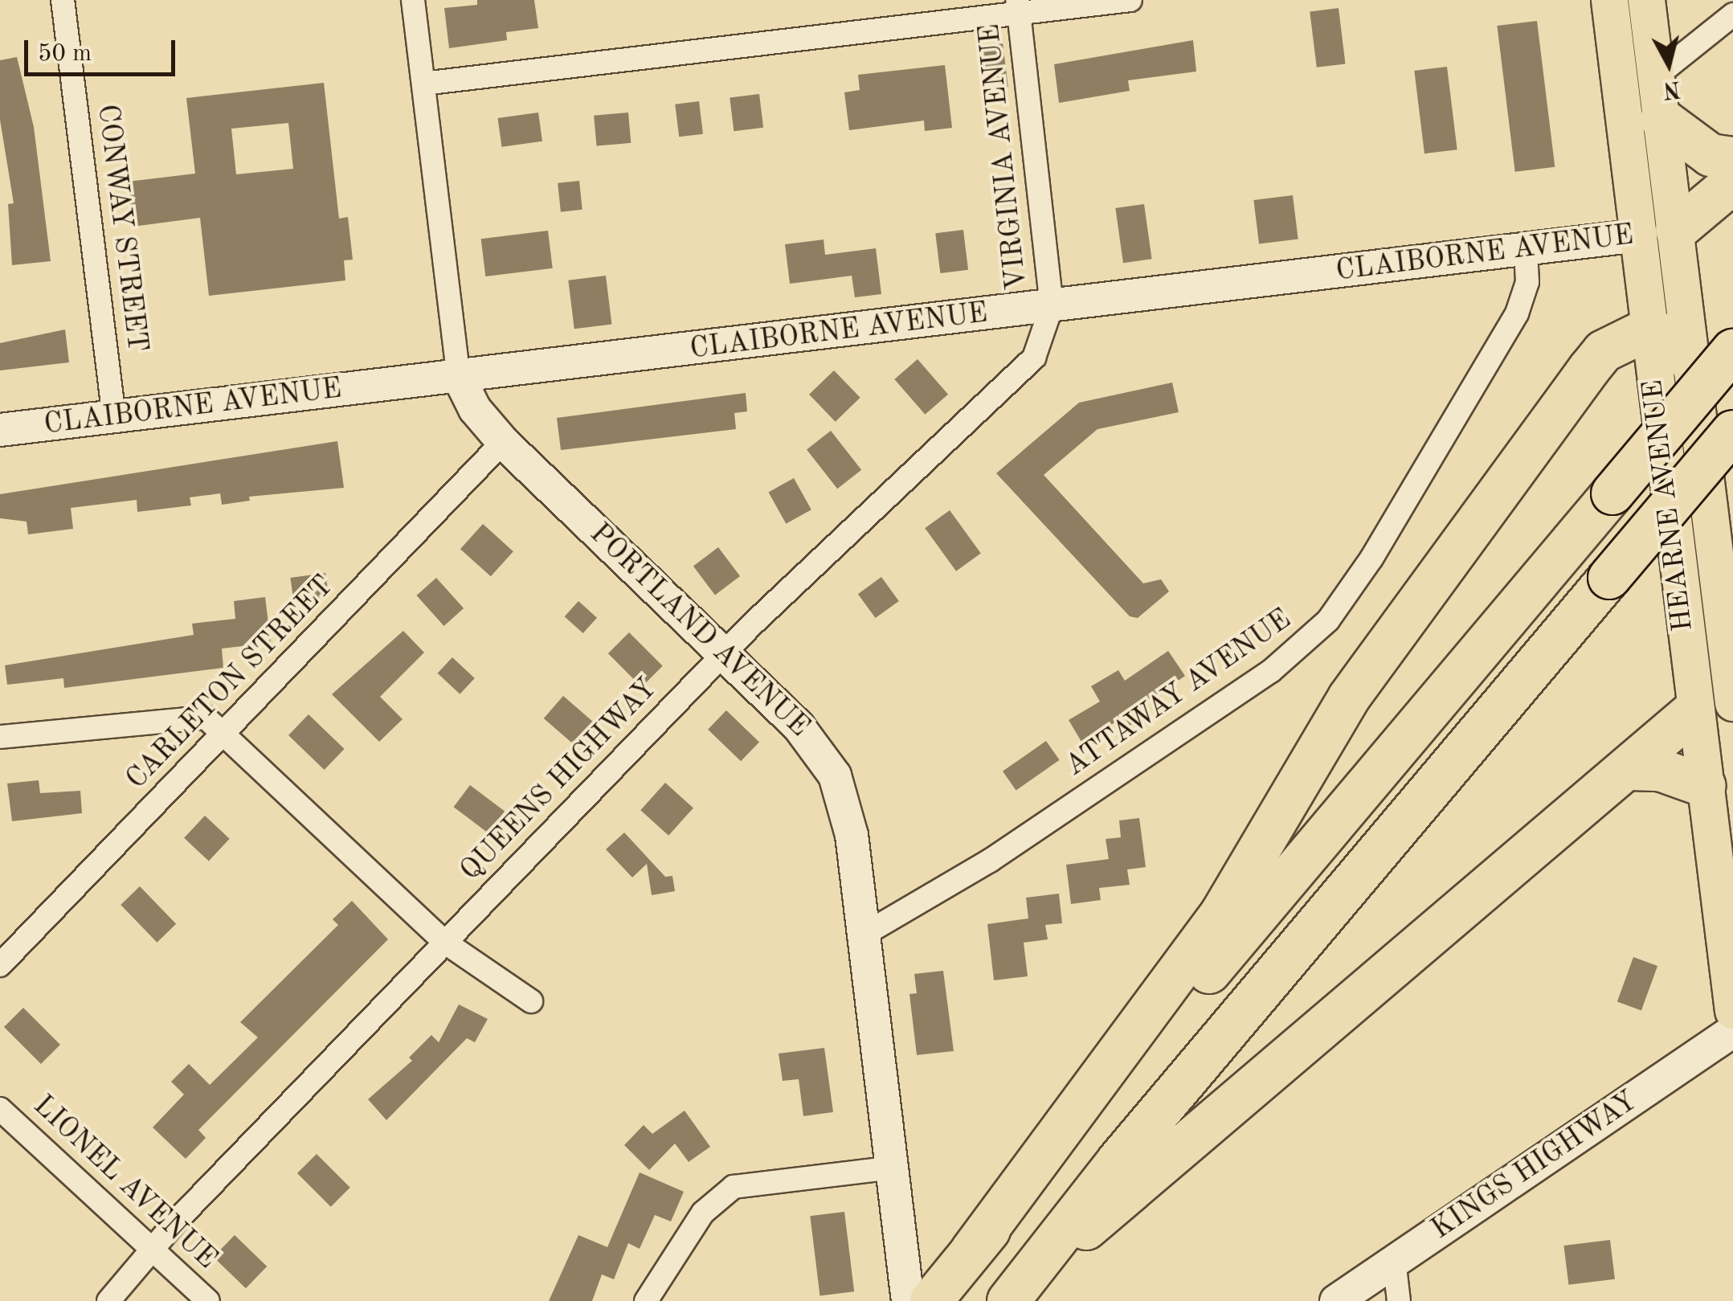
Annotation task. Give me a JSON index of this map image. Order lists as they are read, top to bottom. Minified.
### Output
{"streets":{"main road":["HEARNE AVENUE"],"street":["VIRGINIA AVENUE","CONWAY STREET","CLAIBORNE AVENUE","PORTLAND AVENUE","CARLETON STREET","ATTAWAY AVENUE","QUEENS HIGHWAY","KINGS HIGHWAY","LIONEL AVENUE"]},"crossings":[["VIRGINIA AVENUE","CLAIBORNE AVENUE"],["VIRGINIA AVENUE","QUEENS HIGHWAY"],["CONWAY STREET","CLAIBORNE AVENUE"],["CLAIBORNE AVENUE","HEARNE AVENUE"],["CLAIBORNE AVENUE","PORTLAND AVENUE"],["CLAIBORNE AVENUE","ATTAWAY AVENUE"],["CLAIBORNE AVENUE","QUEENS HIGHWAY"],["PORTLAND AVENUE","CARLETON STREET"],["PORTLAND AVENUE","ATTAWAY AVENUE"],["PORTLAND AVENUE","QUEENS HIGHWAY"],["QUEENS HIGHWAY","LIONEL AVENUE"]],"scale_bar":"50 m","north":"bottom"}
